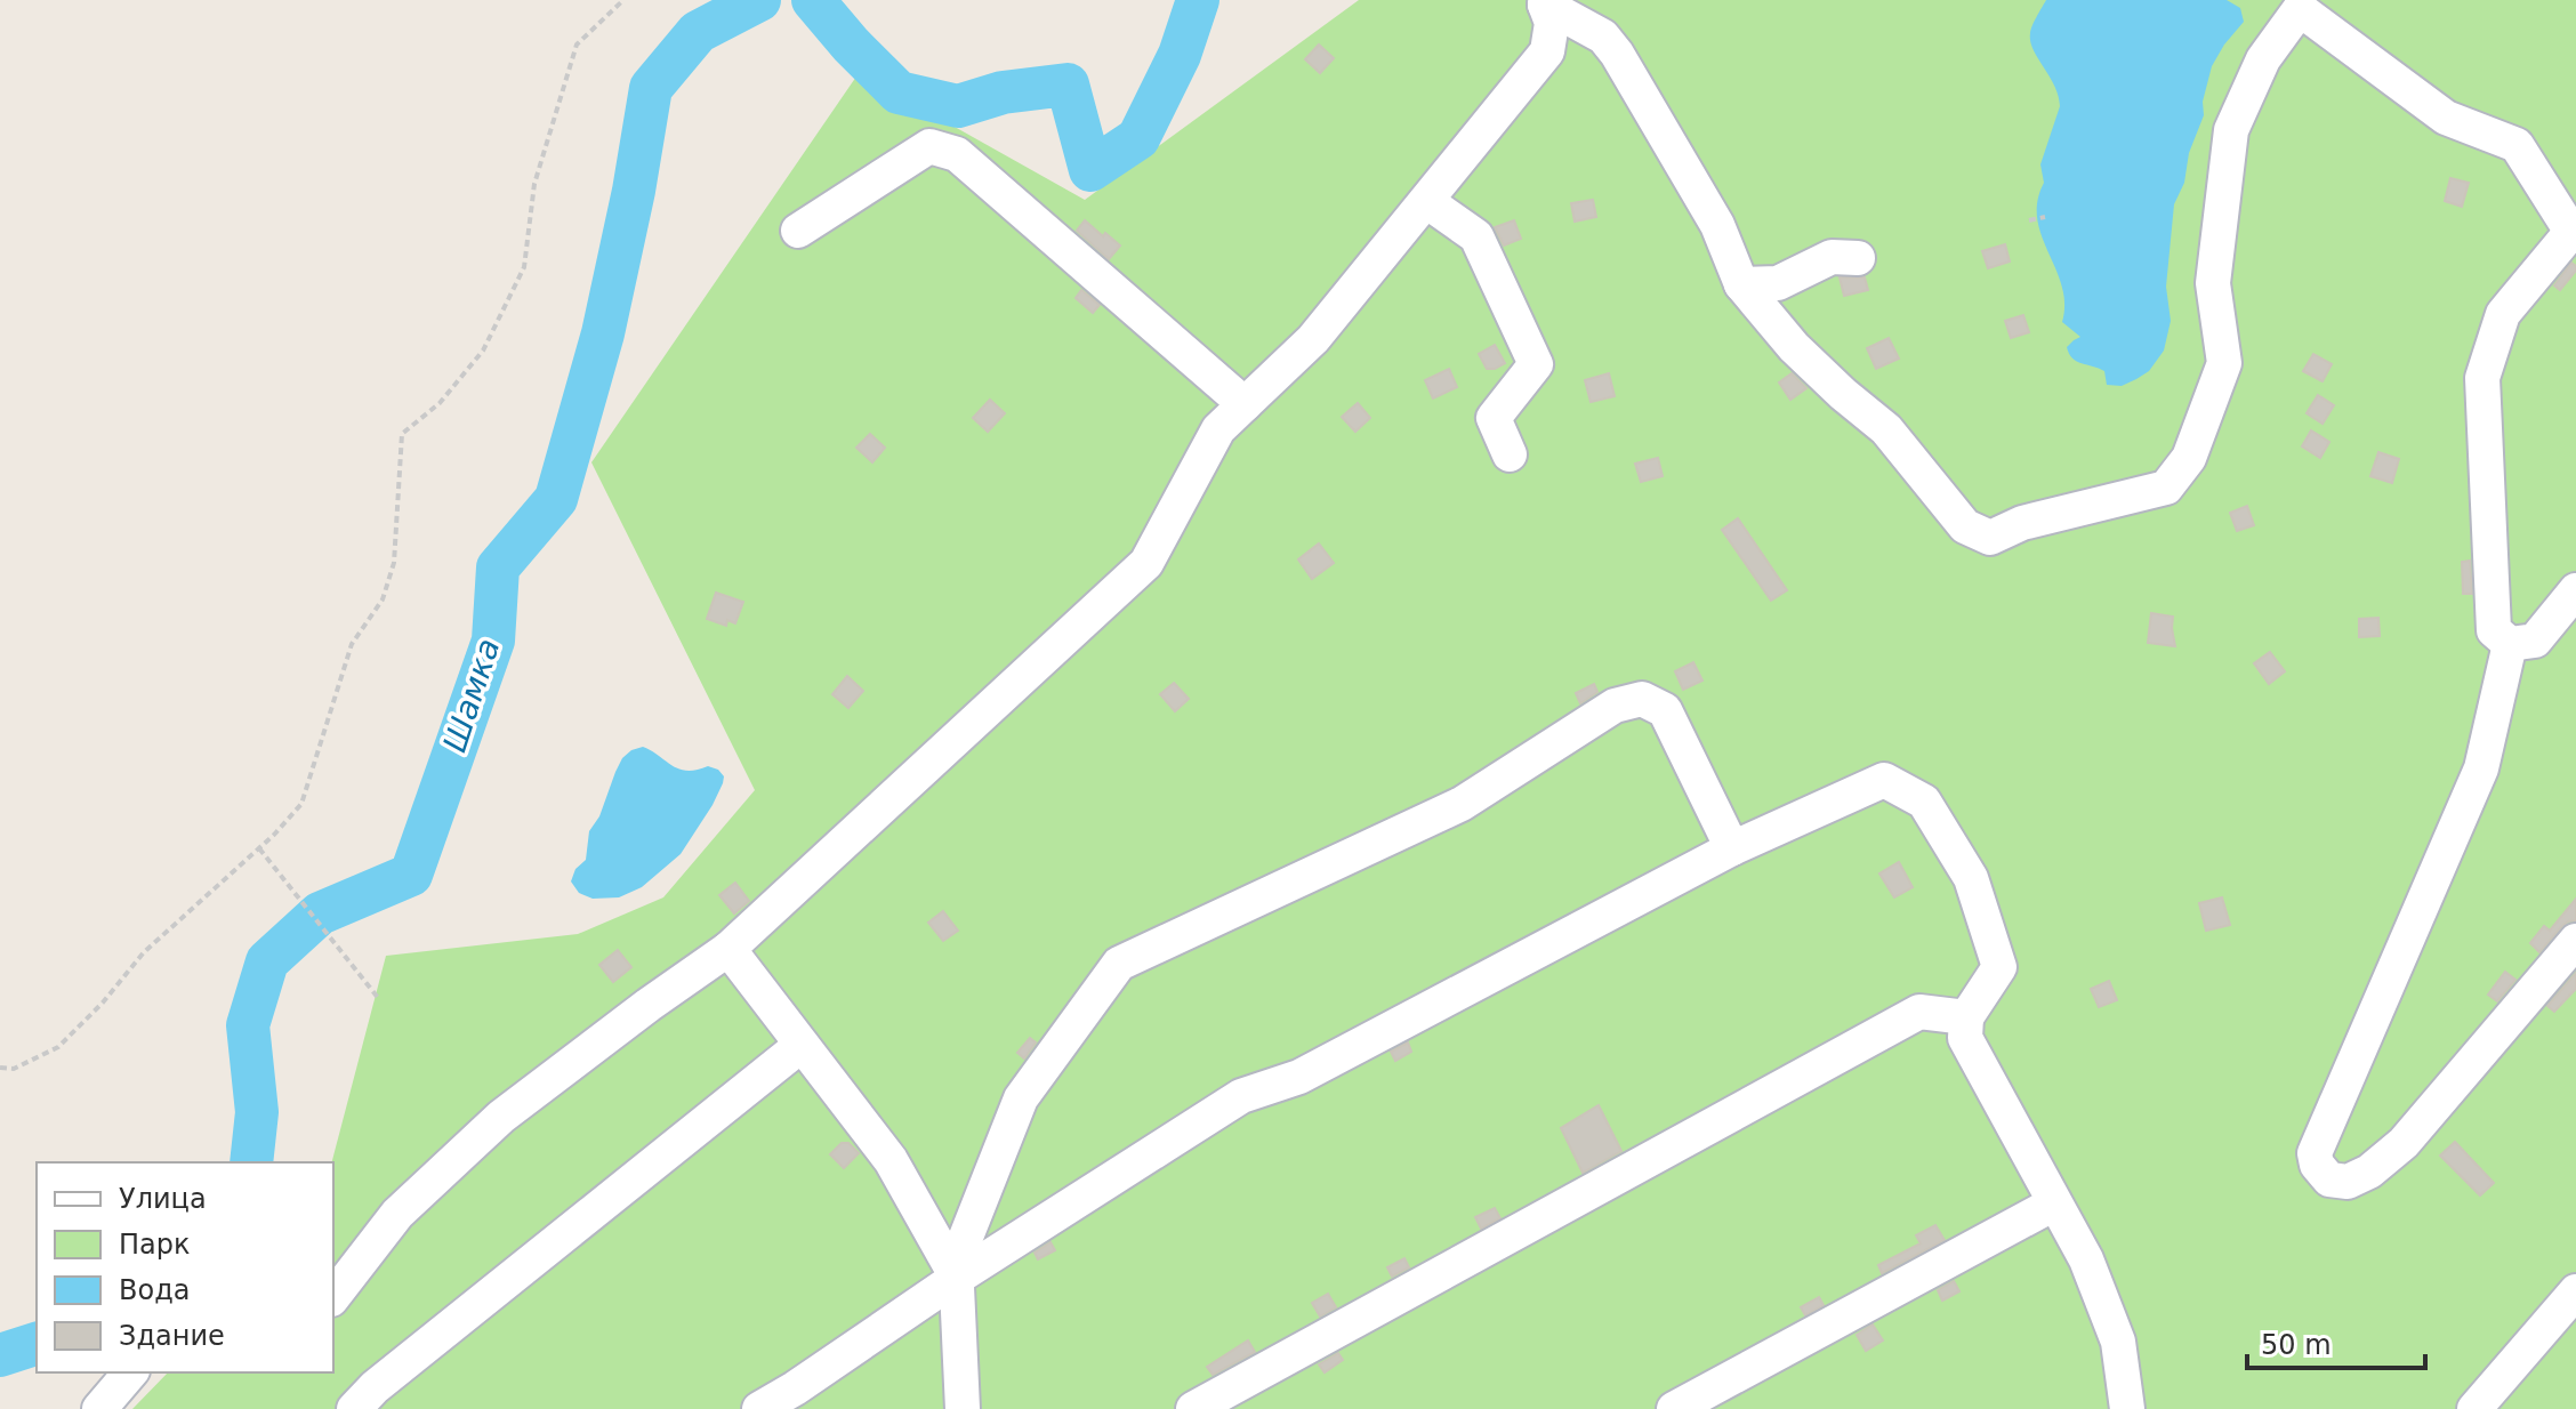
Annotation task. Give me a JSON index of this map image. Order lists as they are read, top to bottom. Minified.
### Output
{"water":["Шамка"],"legend":["Улица","Парк","Вода","Здание"],"scale_bar":"50 m"}
